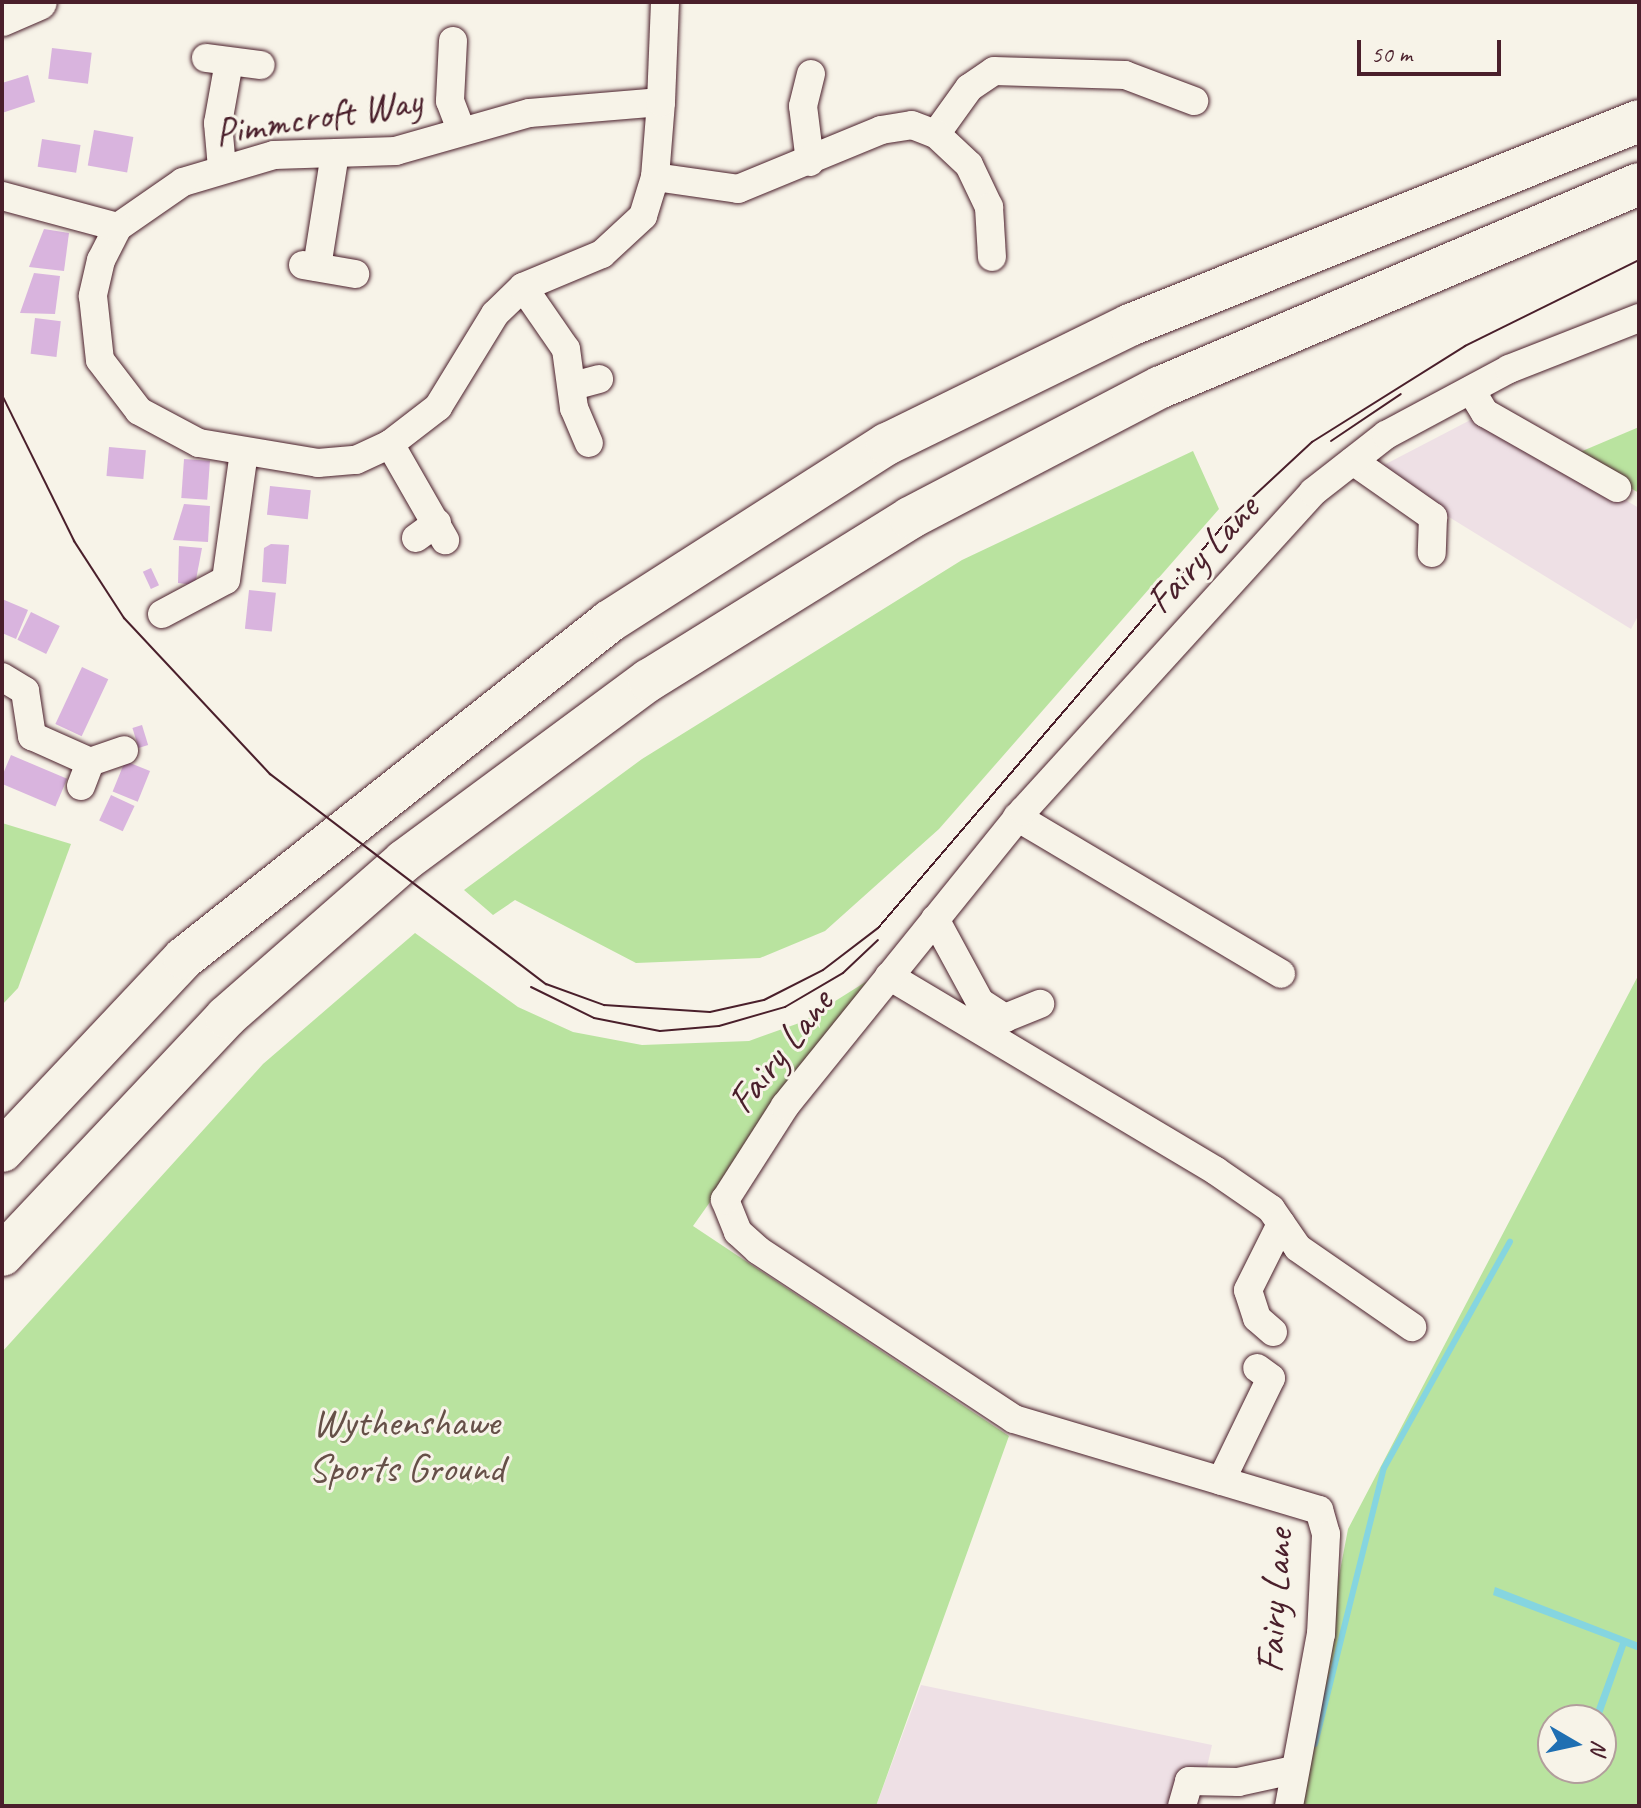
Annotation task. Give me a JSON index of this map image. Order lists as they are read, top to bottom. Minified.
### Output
{"streets":{"street":["Pimmcroft Way","Fairy Lane"]},"parks":["Wythenshawe Sports Ground"],"scale_bar":"50 m","north":"right"}
